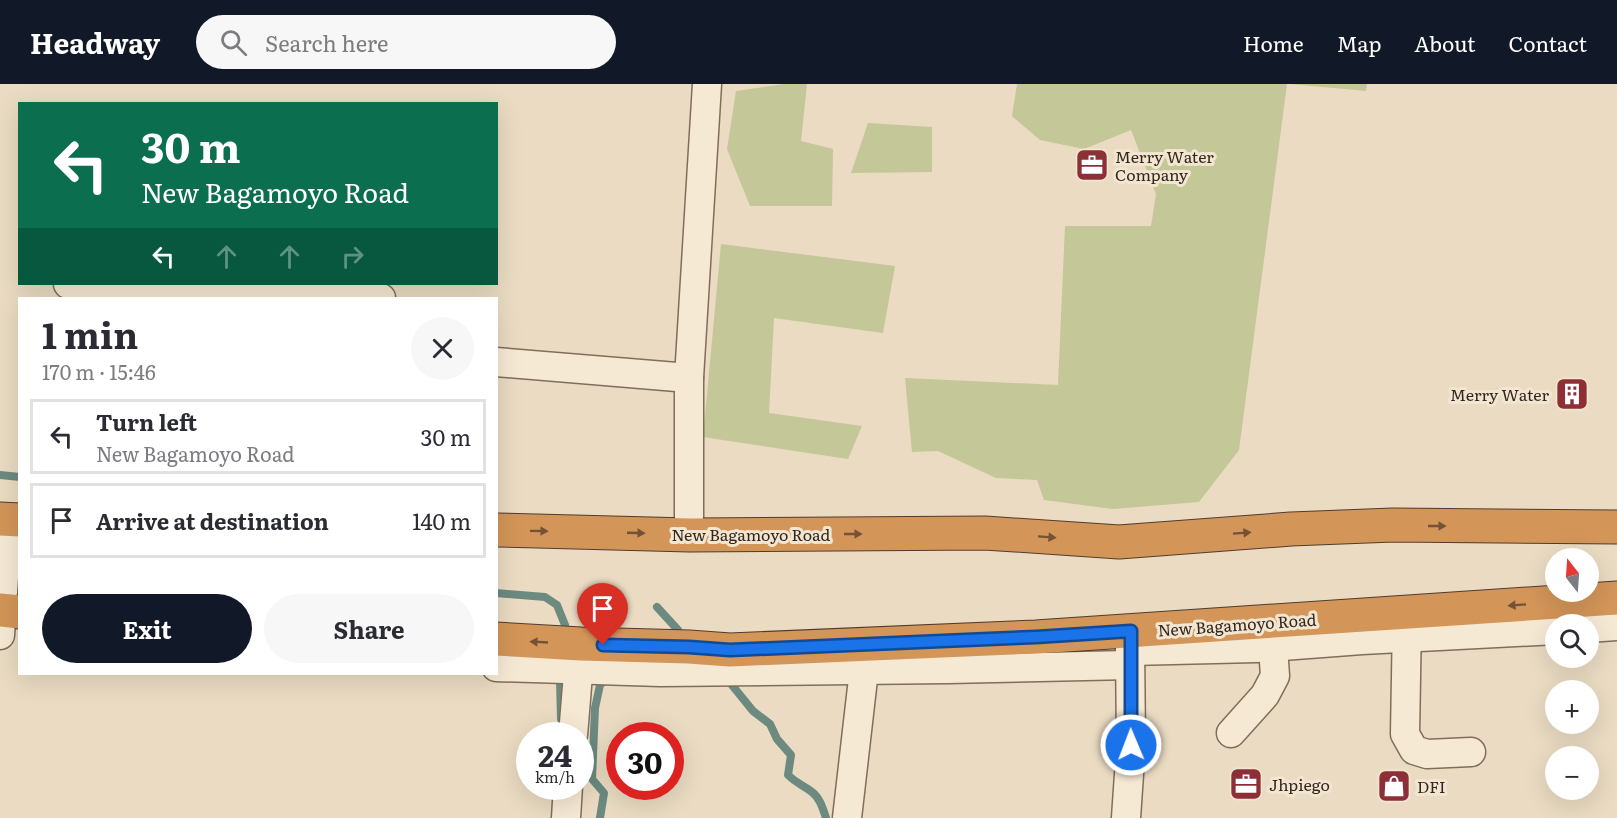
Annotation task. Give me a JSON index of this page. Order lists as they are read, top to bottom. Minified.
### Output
{"streets":{"highway":["New Bagamoyo Road"]},"places":{"office":["Merry Water Company","Jhpiego"],"building":["Merry Water"],"shop":["DFI"]},"north":"top","page":{"header":"Headway","search":"Search here","nav":["Home","Map","About","Contact"],"turn":["30 m","New Bagamoyo Road"],"heading":["1 min","170 m · 15:46"],"list":[{"name":"Turn left","note":"New Bagamoyo Road","value":"30 m"},{"name":"Arrive at destination","value":"140 m"}],"map_buttons":["+","−"],"buttons":["Exit","Share"],"speed":"24 km/h","limit":"30"}}
